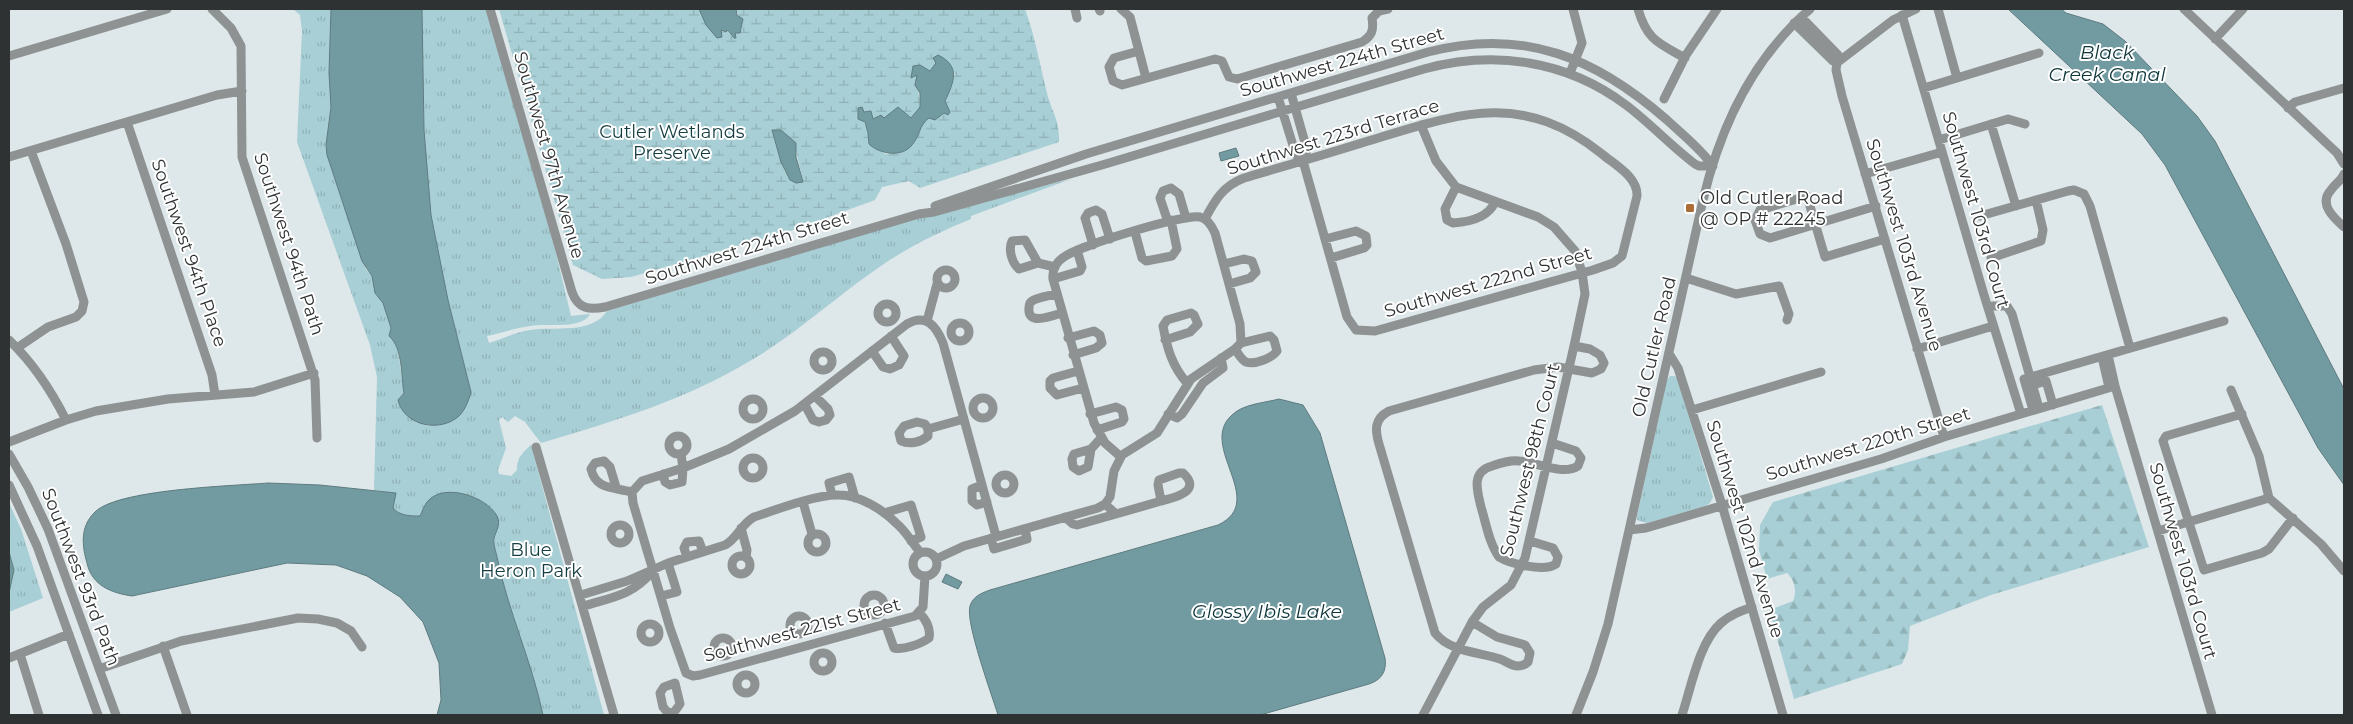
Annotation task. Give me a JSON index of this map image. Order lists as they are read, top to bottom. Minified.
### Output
{"streets":{"street":["Southwest 224th Street","Southwest 223rd Terrace","Southwest 97th Avenue","Southwest 103rd Court","Southwest 94th Path","Southwest 103rd Avenue","Southwest 94th Place","Southwest 222nd Street","Old Cutler Road","Southwest 220th Street","Southwest 98th Court","Southwest 102nd Avenue","Southwest 93rd Path","Southwest 221st Street"]},"crossings":[["Southwest 224th Street","Southwest 97th Avenue"],["Southwest 224th Street","Old Cutler Road"],["Southwest 223rd Terrace","Southwest 222nd Street"],["Southwest 103rd Court","Southwest 220th Street"],["Southwest 103rd Avenue","Old Cutler Road"],["Southwest 103rd Avenue","Southwest 220th Street"],["Southwest 222nd Street","Southwest 98th Court"],["Old Cutler Road","Southwest 220th Street"],["Old Cutler Road","Southwest 102nd Avenue"],["Southwest 220th Street","Southwest 102nd Avenue"]],"water":["Black Creek Canal","Glossy Ibis Lake"],"parks":["Cutler Wetlands Preserve","Blue Heron Park"],"places":{"transit":["Old Cutler Road @ OP # 22245"]}}
